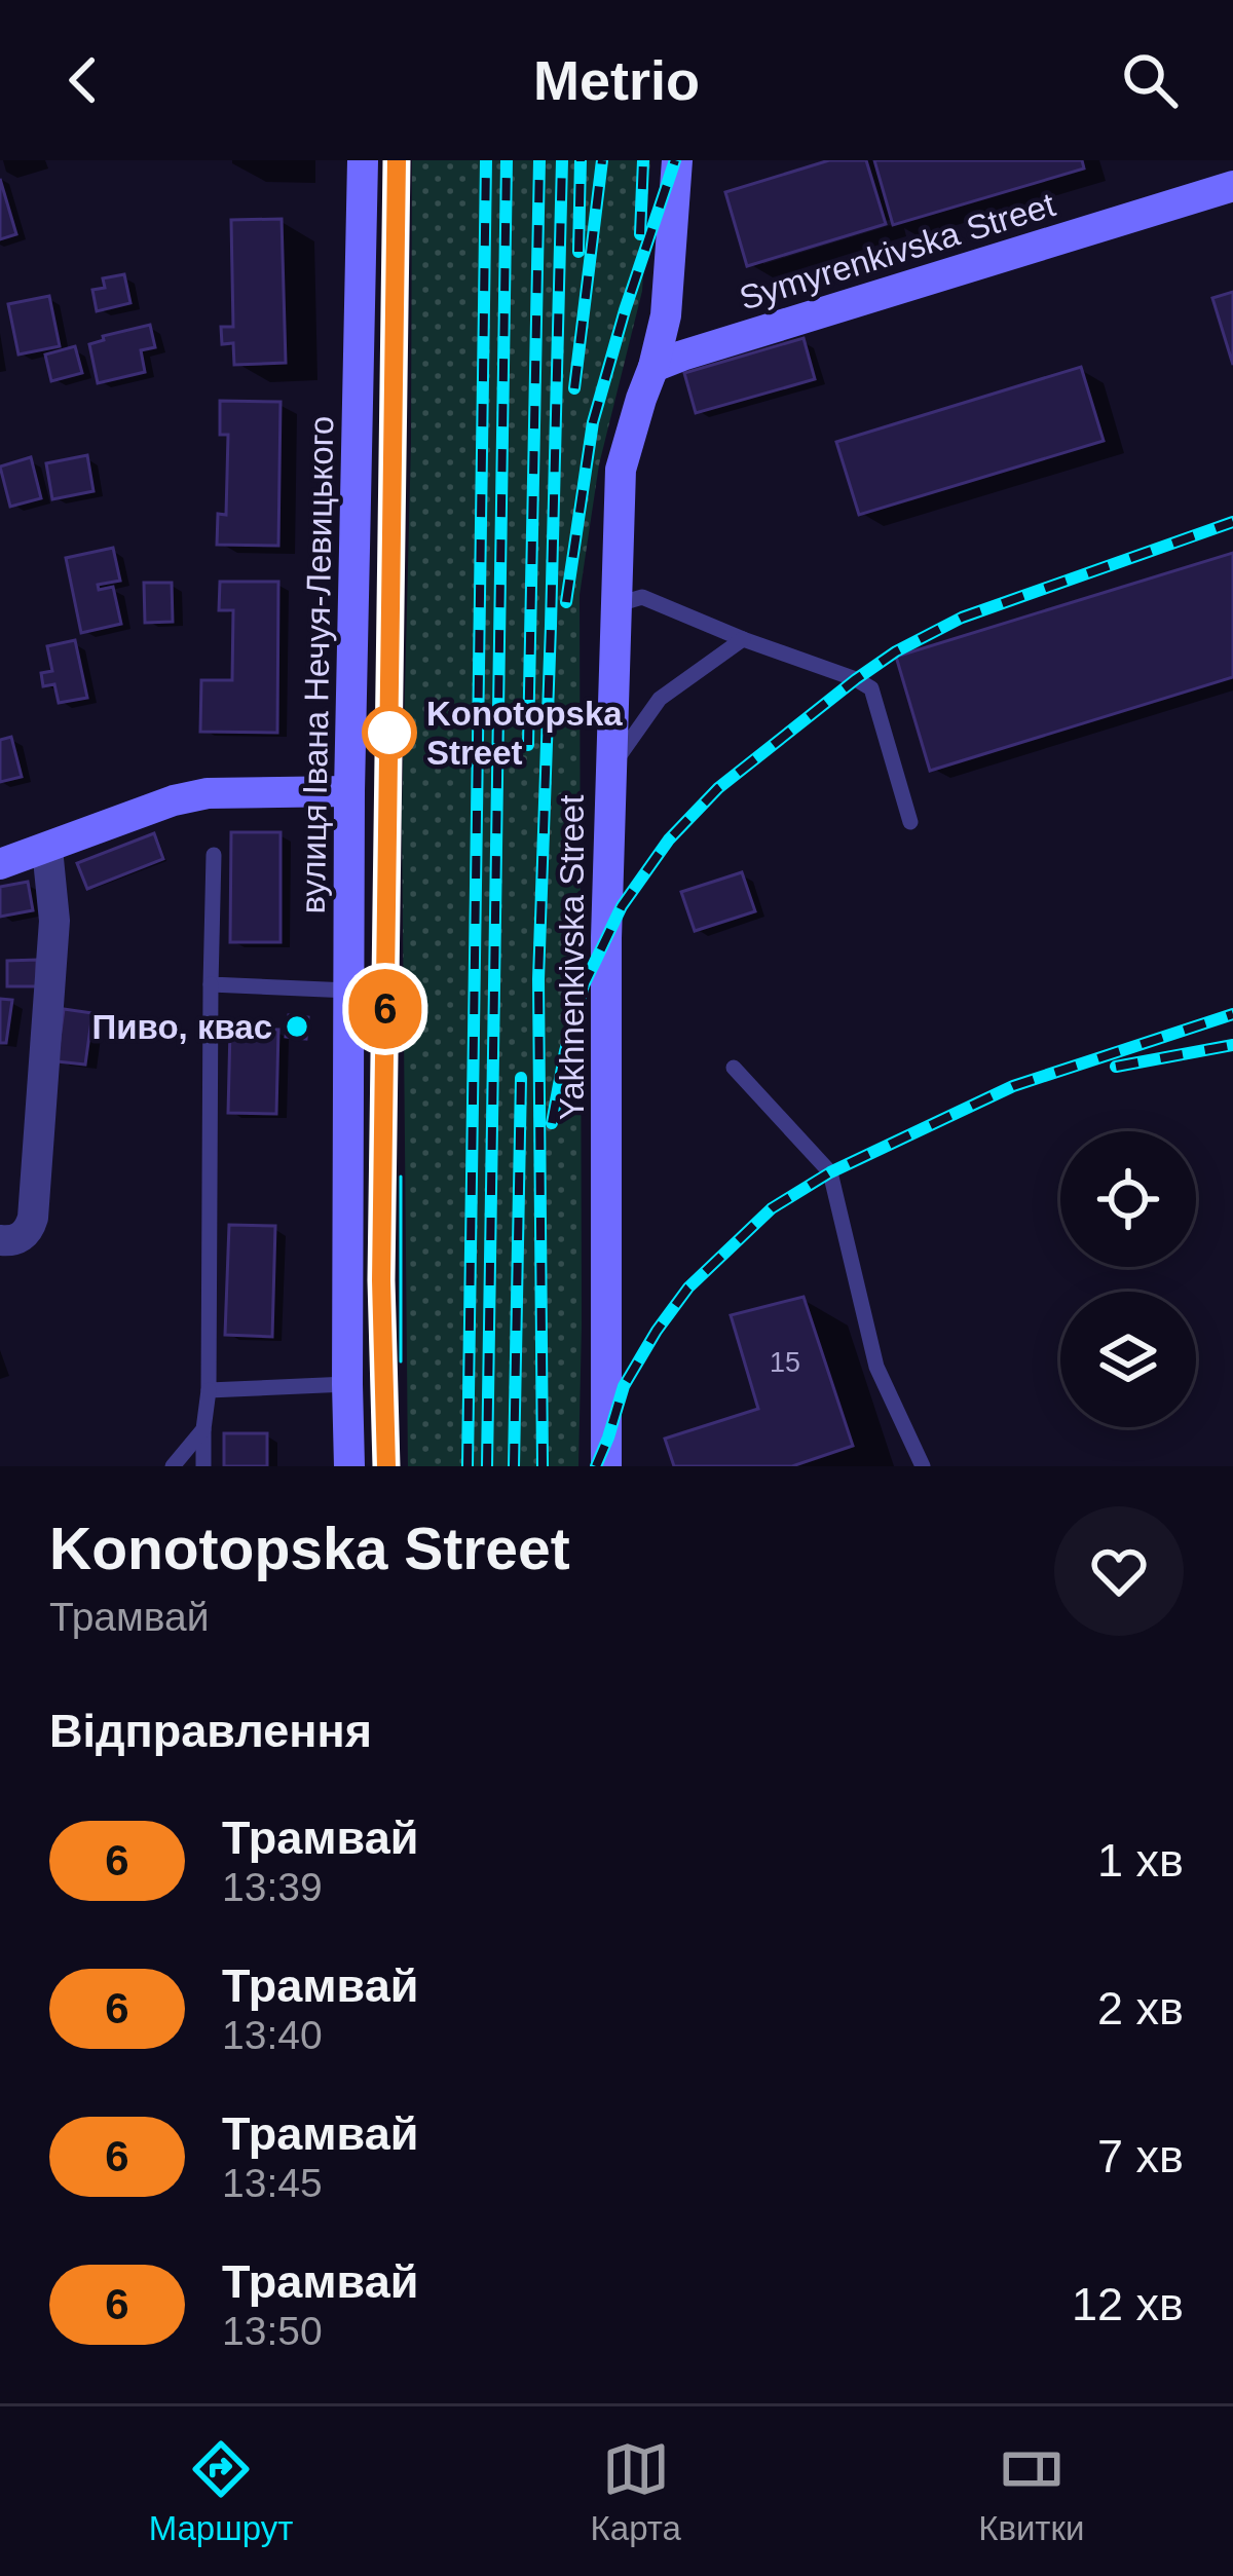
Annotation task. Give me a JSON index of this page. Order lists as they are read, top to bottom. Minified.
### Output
{"streets":{"main road":["Symyrenkivska Street","вулиця Івана Нечуя-Левицького","Yakhnenkivska Street"]},"crossings":[["Symyrenkivska Street","Yakhnenkivska Street"]],"places":["Konotopska Street","Пиво, квас"],"lines":["tram line 6"],"house_numbers":["15"],"page":{"header":"Metrio","on_map":"6","heading":[["Konotopska Street","Трамвай"],"Відправлення"],"list":[{"mark":"6","name":"Трамвай","note":"13:39","value":"1 хв"},{"mark":"6","name":"Трамвай","note":"13:40","value":"2 хв"},{"mark":"6","name":"Трамвай","note":"13:45","value":"7 хв"},{"mark":"6","name":"Трамвай","note":"13:50","value":"12 хв"}],"tabs":["Маршрут","Карта","Квитки"]}}
